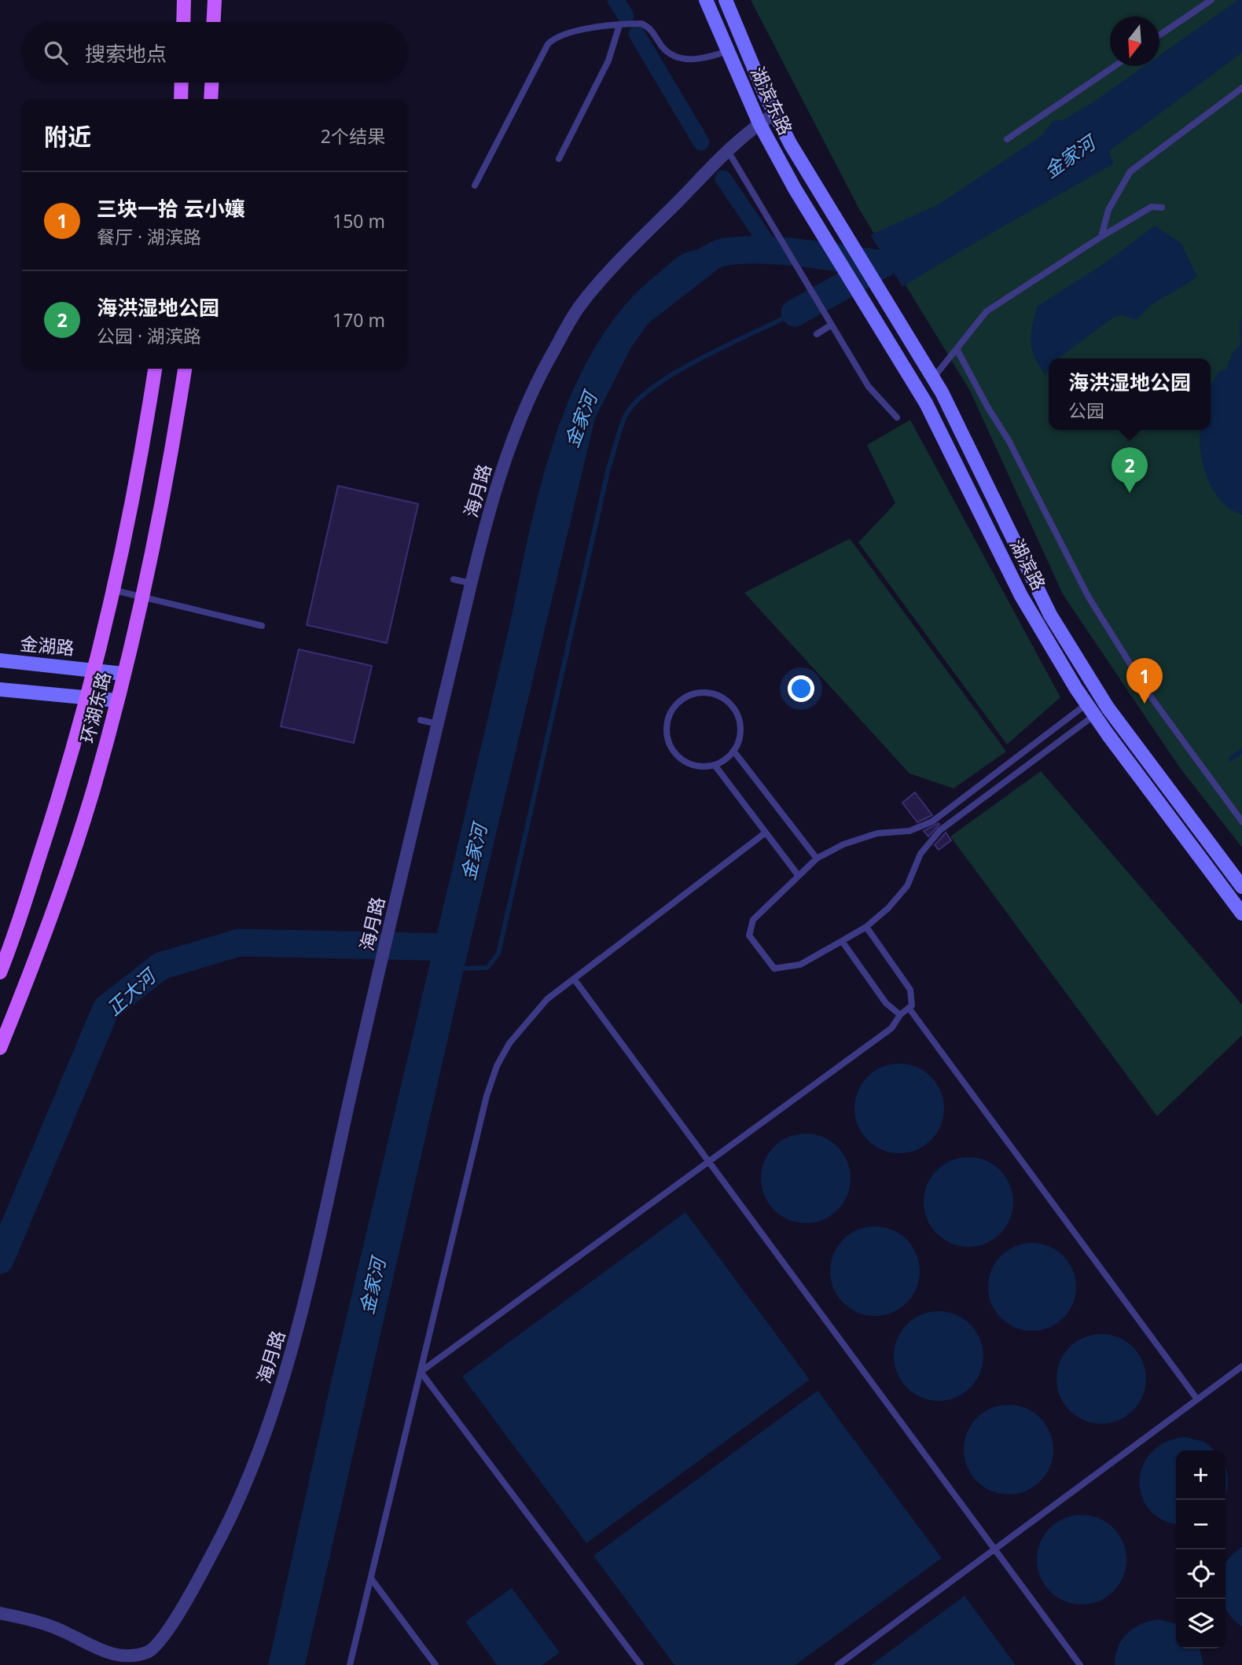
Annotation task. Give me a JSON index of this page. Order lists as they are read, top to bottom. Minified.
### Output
{"streets":{"main road":["湖滨东路","湖滨路","金湖路","环湖东路"],"street":["海月路"]},"crossings":[["湖滨东路","海月路"],["湖滨东路","湖滨路"],["金湖路","环湖东路"]],"water":["金家河","正大河"],"north":"bottom","page":{"search":"搜索地点","heading":["附近","2个结果"],"list":[{"mark":"1","name":"三块一拾 云小孃","note":"餐厅 · 湖滨路","value":"150 m"},{"mark":"2","name":"海洪湿地公园","note":"公园 · 湖滨路","value":"170 m"}],"popup":["海洪湿地公园","公园"],"pins":["2","1"],"map_buttons":["+","−"]}}
